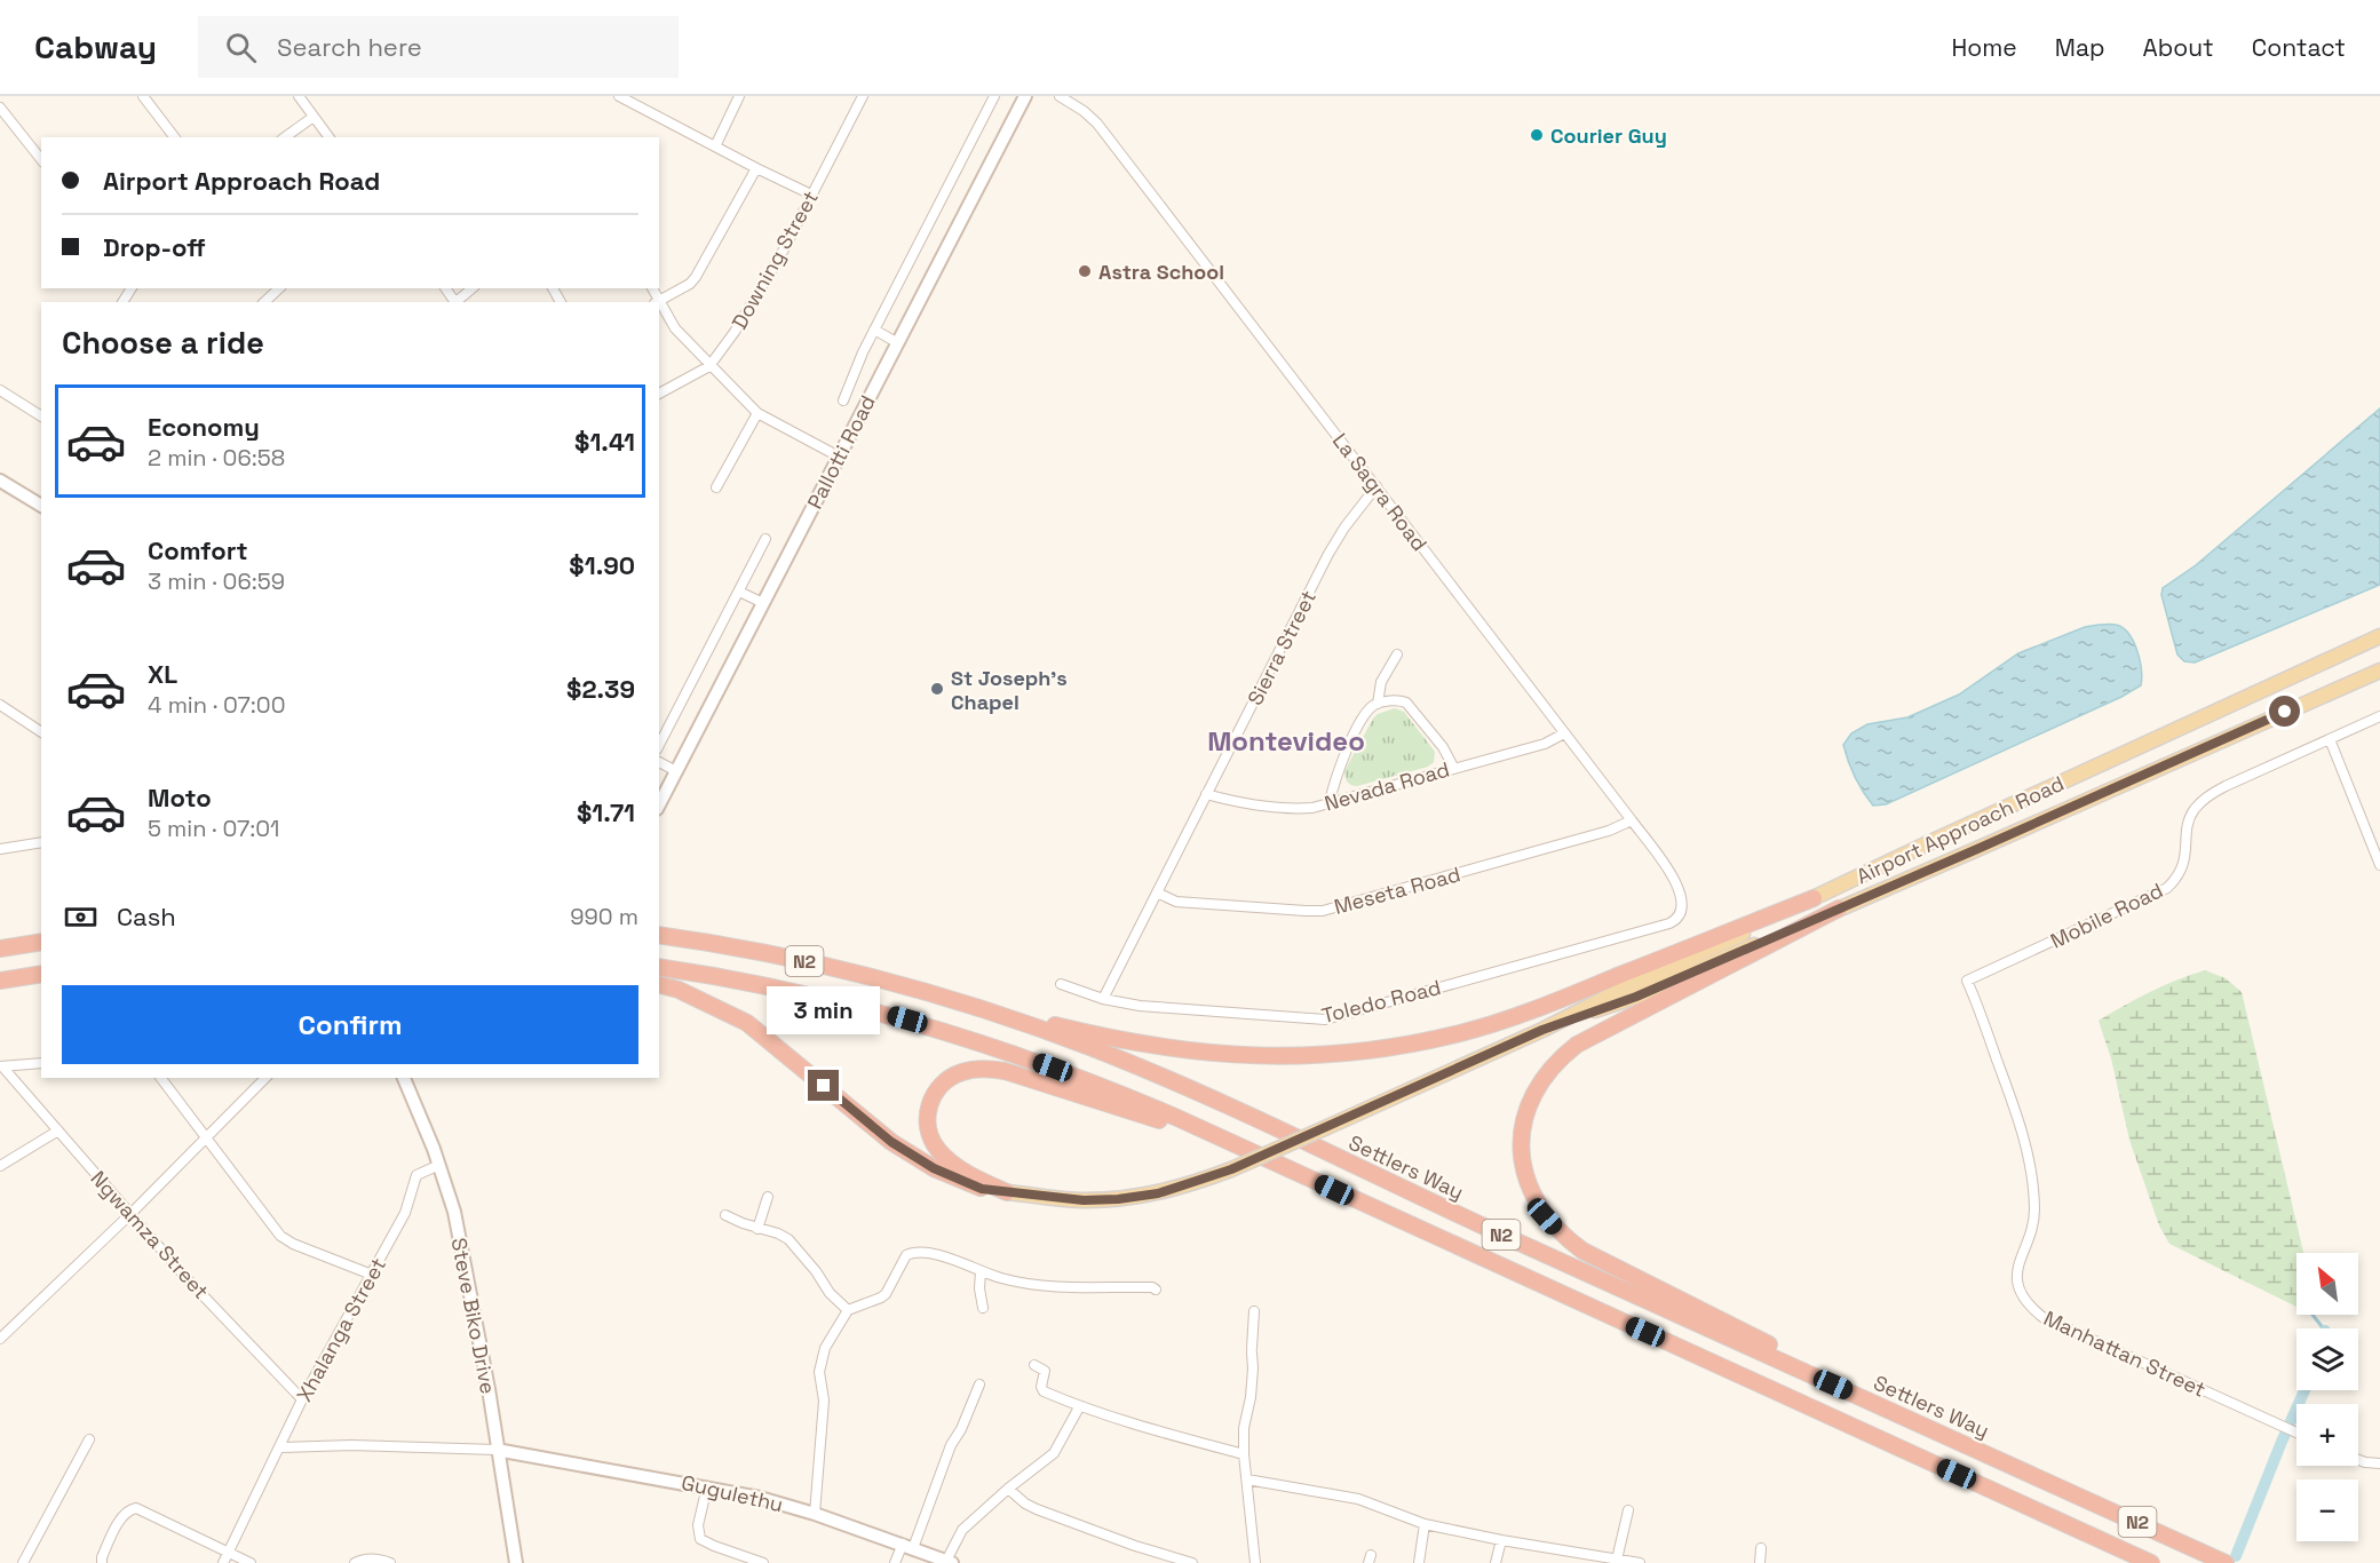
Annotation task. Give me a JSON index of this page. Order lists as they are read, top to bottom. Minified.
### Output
{"streets":{"highway":["N2","Settlers Way"],"main road":["Airport Approach Road"],"street":["Downing Street","Pallotti Road","La Sagra Road","Sierra Street","Nevada Road","Meseta Road","Mobile Road","Toledo Road","Ngwamza Street","Steve Biko Drive","Xhalanga Street","Manhattan Street","Gugulethu"]},"crossings":[["La Sagra Road","Sierra Street"],["La Sagra Road","Nevada Road"],["La Sagra Road","Meseta Road"],["La Sagra Road","Toledo Road"],["Sierra Street","Nevada Road"],["Sierra Street","Meseta Road"],["Sierra Street","Toledo Road"],["Mobile Road","Manhattan Street"],["Ngwamza Street","Xhalanga Street"],["Steve Biko Drive","Xhalanga Street"],["Steve Biko Drive","Gugulethu"]],"districts":["Montevideo"],"places":["Courier Guy","Astra School","St Joseph's Chapel"],"north":"top left","page":{"header":"Cabway","search":"Search here","nav":["Home","Map","About","Contact"],"banner":["Airport Approach Road","Drop-off"],"heading":"Choose a ride","list":[{"name":"Economy","note":"2 min · 06:58","value":"$1.41"},{"name":"Comfort","note":"3 min · 06:59","value":"$1.90"},{"name":"XL","note":"4 min · 07:00","value":"$2.39"},{"name":"Moto","note":"5 min · 07:01","value":"$1.71"}],"pay":["Cash","990 m"],"buttons":"Confirm","bubble":"3 min","map_buttons":["+","−"]}}
